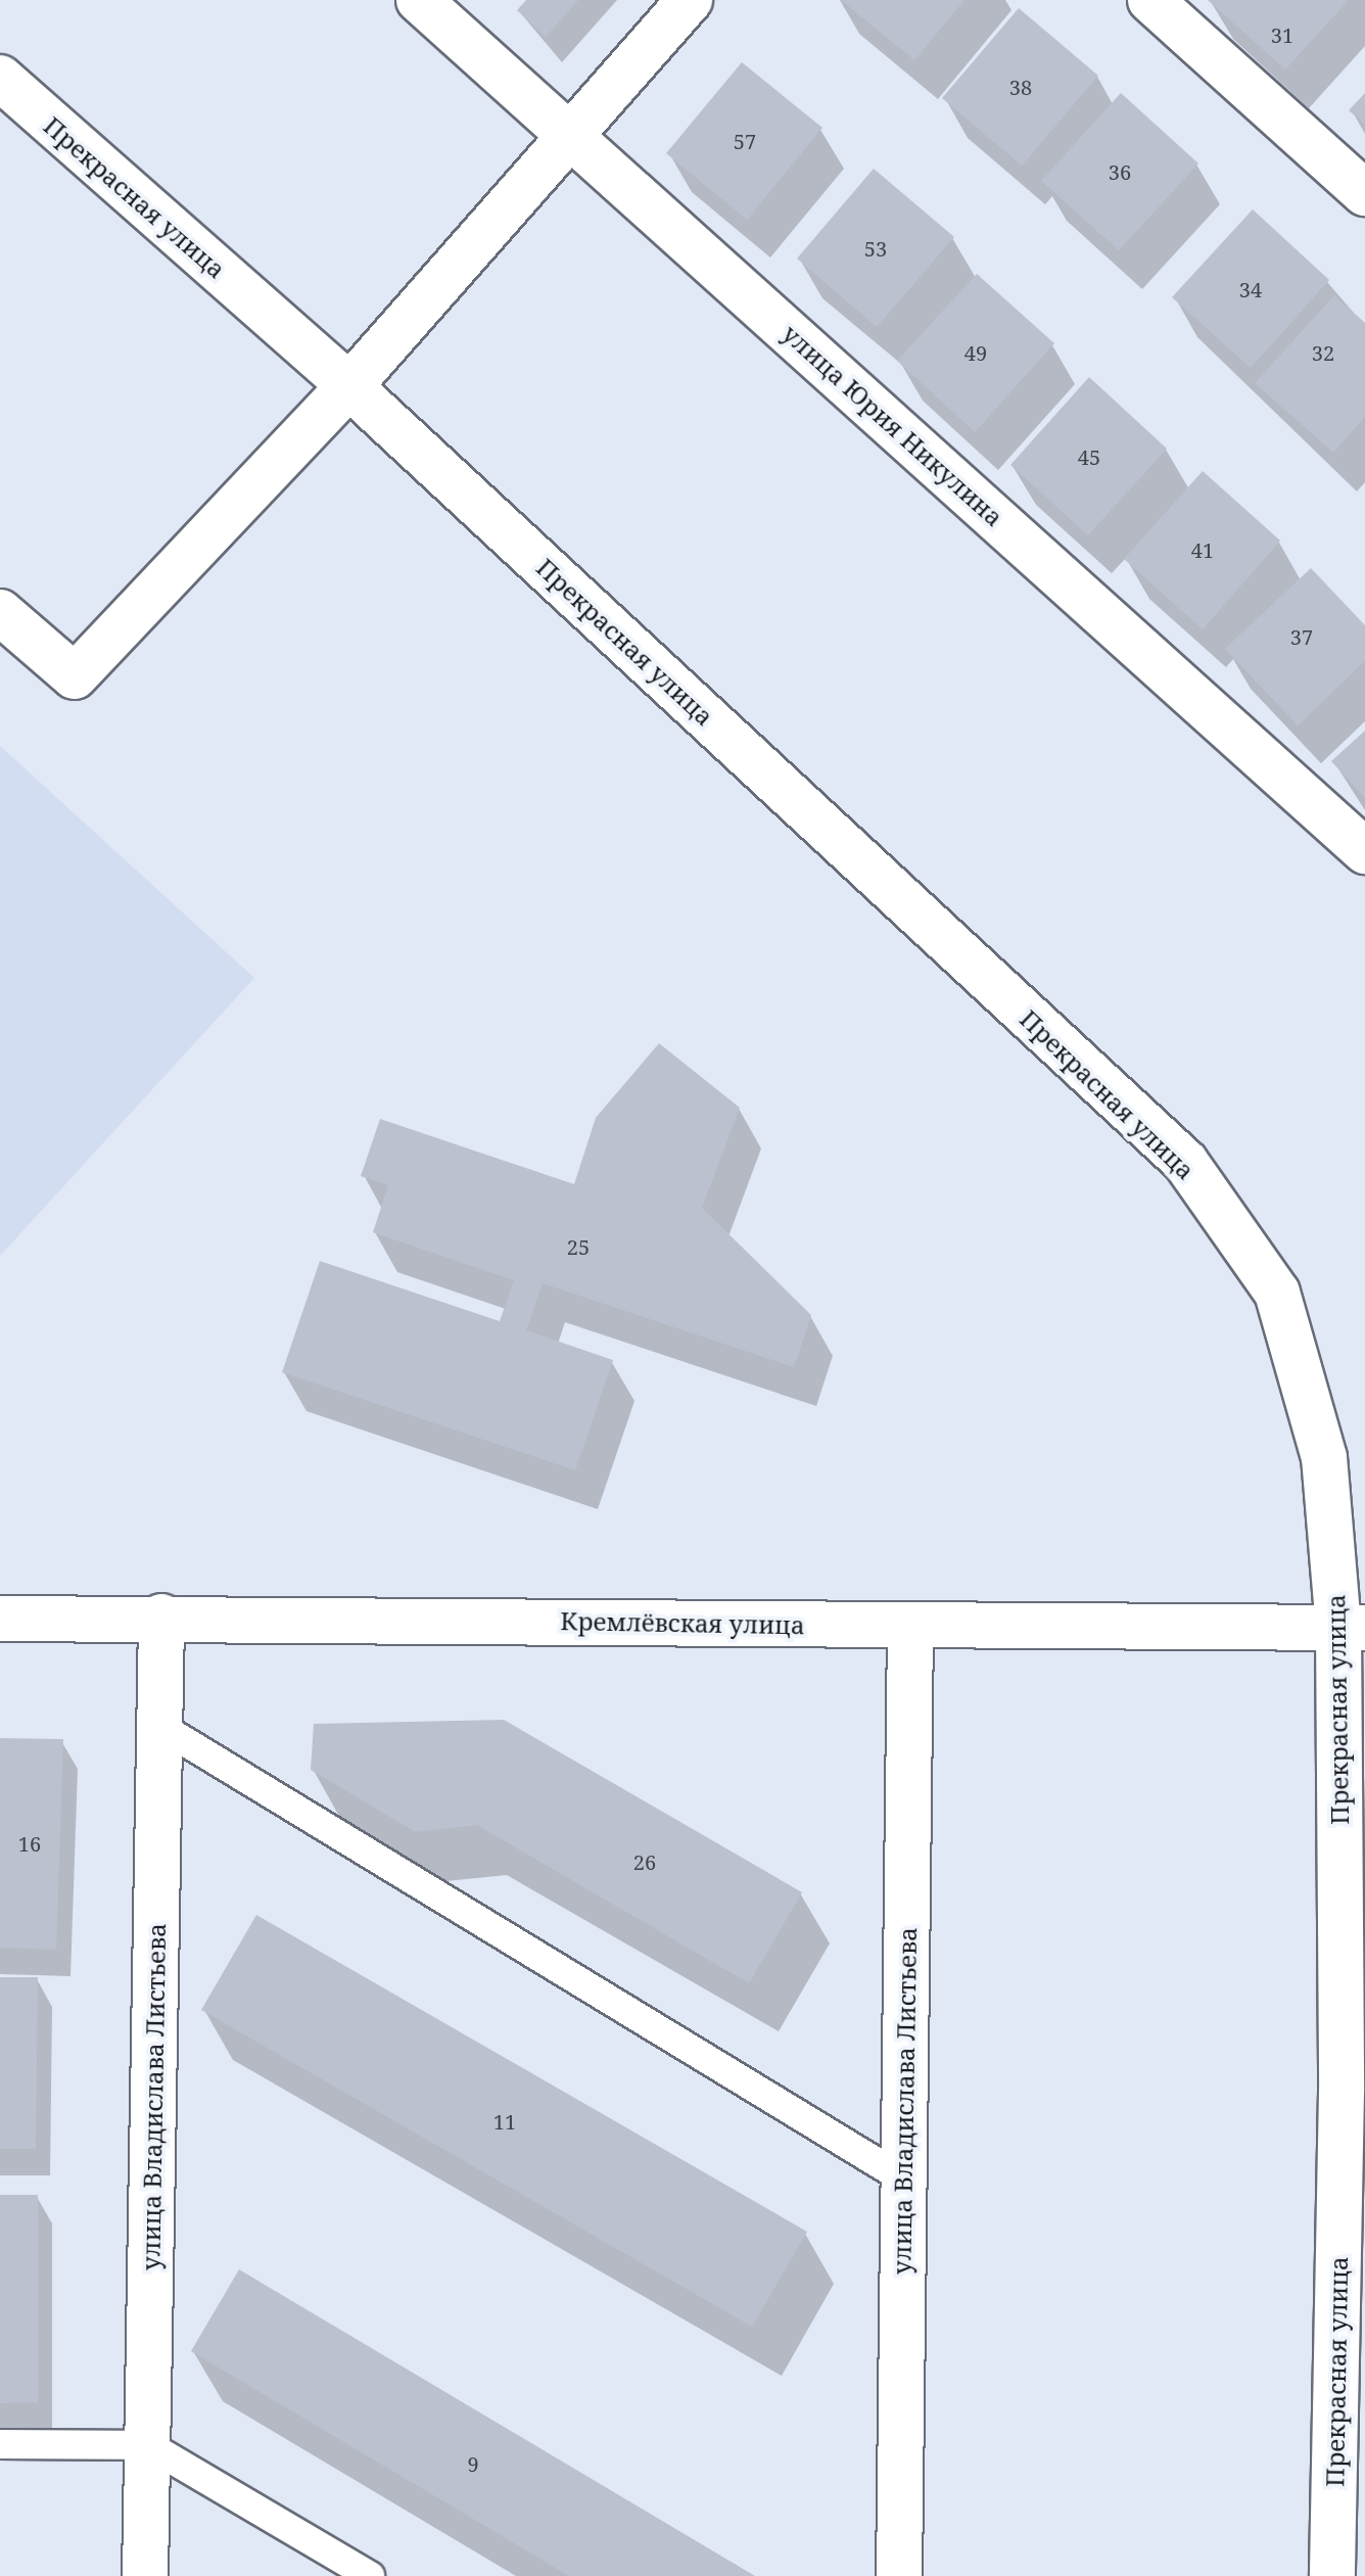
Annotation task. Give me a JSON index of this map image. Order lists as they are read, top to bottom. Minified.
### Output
{"streets":{"street":["Прекрасная улица","улица Юрия Никулина","Кремлёвская улица","улица Владислава Листьева"]},"crossings":[["Прекрасная улица","Кремлёвская улица"],["Кремлёвская улица","улица Владислава Листьева"]],"house_numbers":["31","38","57","36","53","34","49","32","45","41","37","25","16","26","11","9"]}
